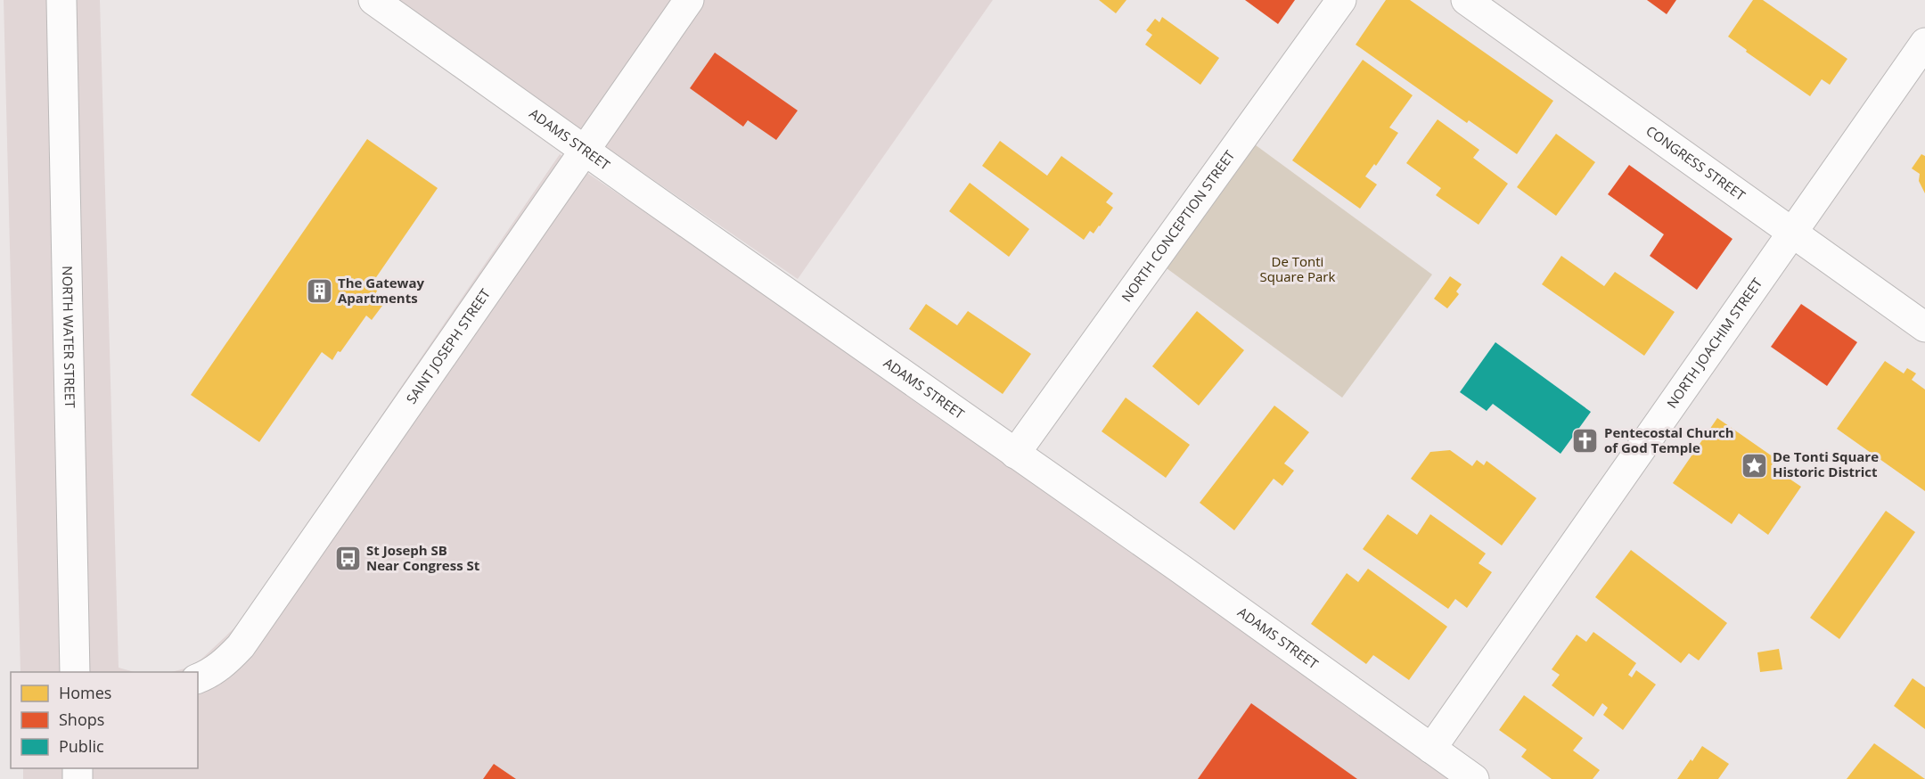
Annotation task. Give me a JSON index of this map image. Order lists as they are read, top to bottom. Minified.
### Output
{"streets":{"main road":["ADAMS STREET","CONGRESS STREET","NORTH CONCEPTION STREET","NORTH WATER STREET","NORTH JOACHIM STREET","SAINT JOSEPH STREET"]},"crossings":[["ADAMS STREET","NORTH CONCEPTION STREET"],["ADAMS STREET","NORTH JOACHIM STREET"],["ADAMS STREET","SAINT JOSEPH STREET"],["CONGRESS STREET","NORTH JOACHIM STREET"]],"parks":["De Tonti Square Park"],"places":{"building":["The Gateway Apartments"],"church":["Pentecostal Church of God Temple"],"place":["De Tonti Square Historic District"],"bus stop":["St Joseph SB Near Congress St"]},"legend":["Homes","Shops","Public"]}
